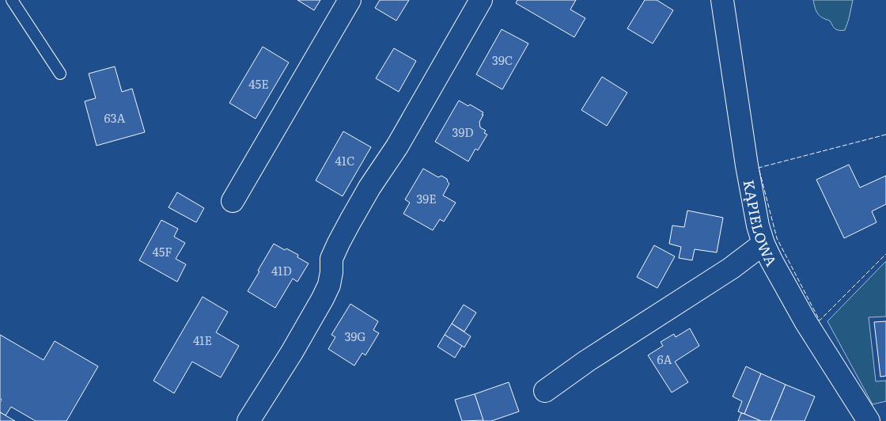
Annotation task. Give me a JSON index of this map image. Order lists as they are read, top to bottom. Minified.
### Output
{"streets":{"street":["KĄPIELOWA"]},"house_numbers":["39C","45E","63A","39D","41C","39E","45F","41D","39G","41E","6A"]}
